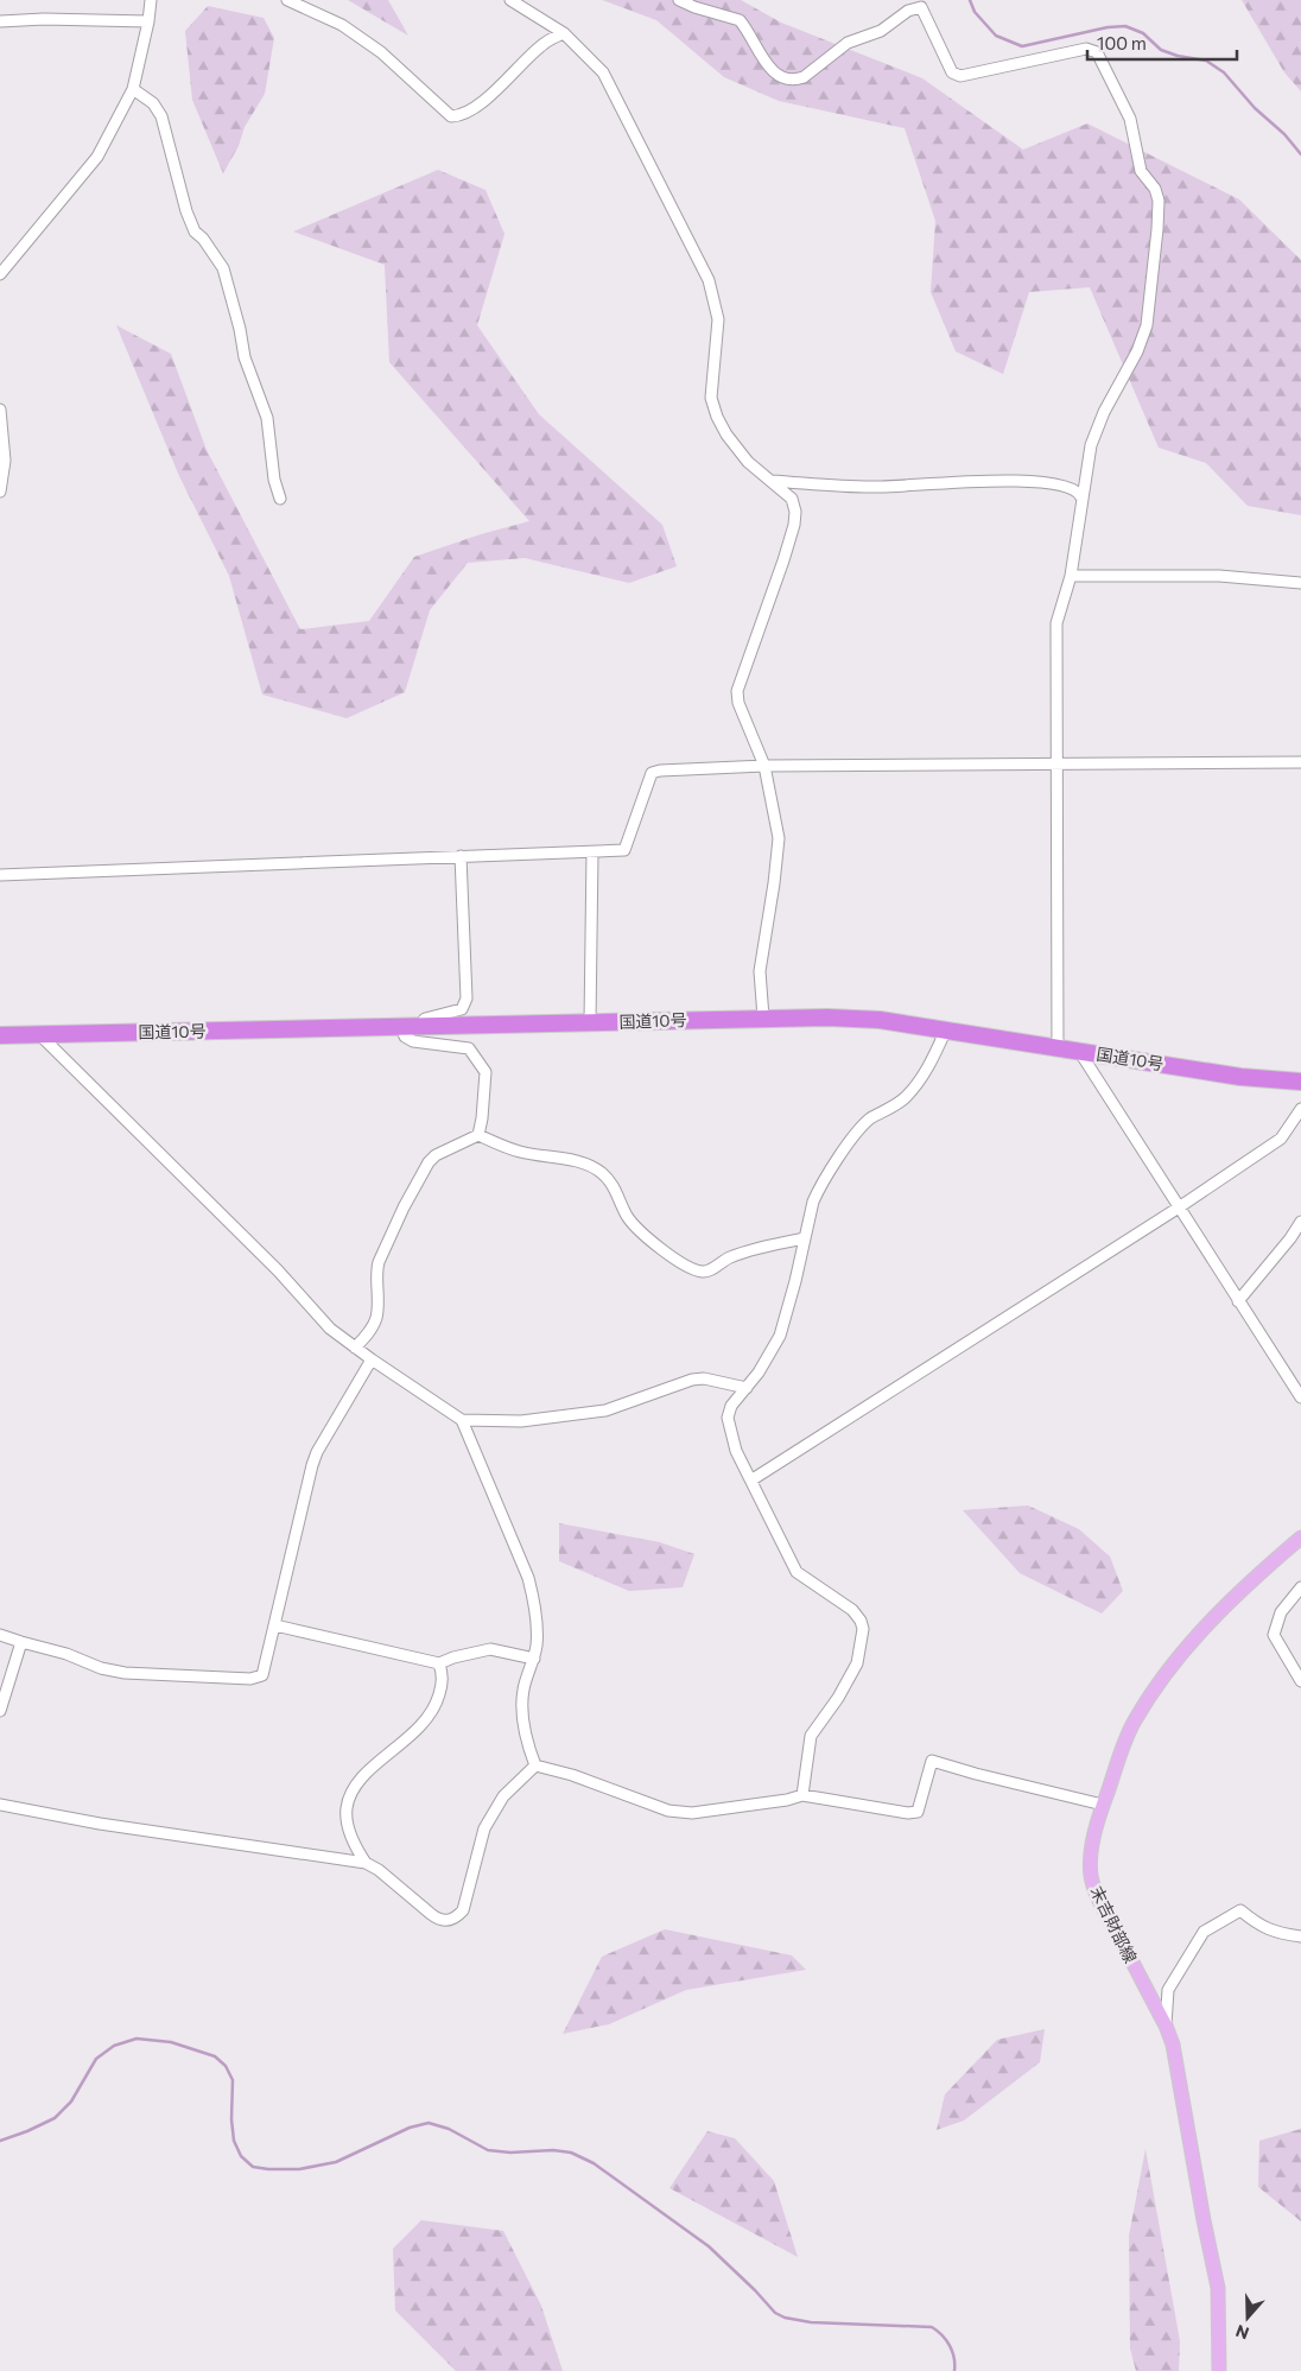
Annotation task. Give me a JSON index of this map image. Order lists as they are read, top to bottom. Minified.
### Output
{"streets":{"highway":["国道10号"],"main road":["末吉財部線"]},"scale_bar":"100 m","north":"bottom"}
